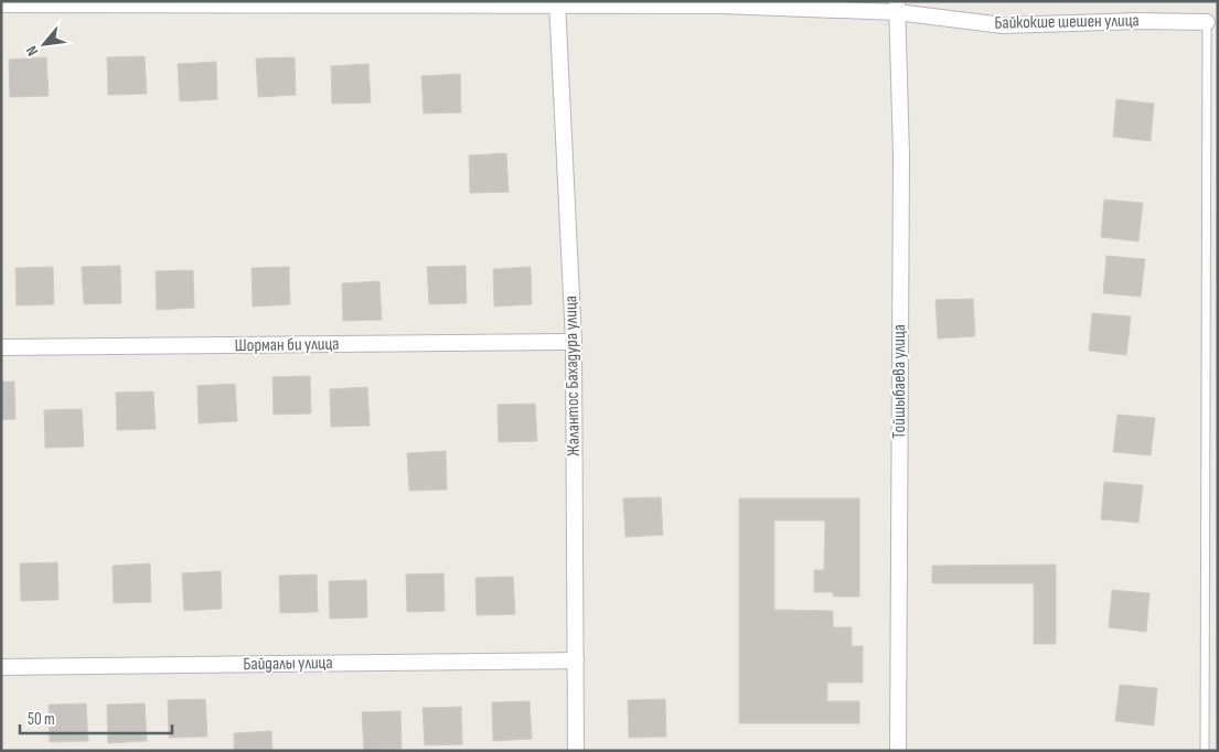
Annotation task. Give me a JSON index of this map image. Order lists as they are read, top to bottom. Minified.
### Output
{"streets":{"street":["Байкокше шешен улица","Шорман би улица","Жалантос Бахадура улица","Тойшыбаева улица","Байдалы улица"]},"crossings":[["Байкокше шешен улица","Жалантос Бахадура улица"],["Байкокше шешен улица","Тойшыбаева улица"],["Шорман би улица","Жалантос Бахадура улица"],["Жалантос Бахадура улица","Байдалы улица"]],"scale_bar":"50 m","north":"bottom left"}
